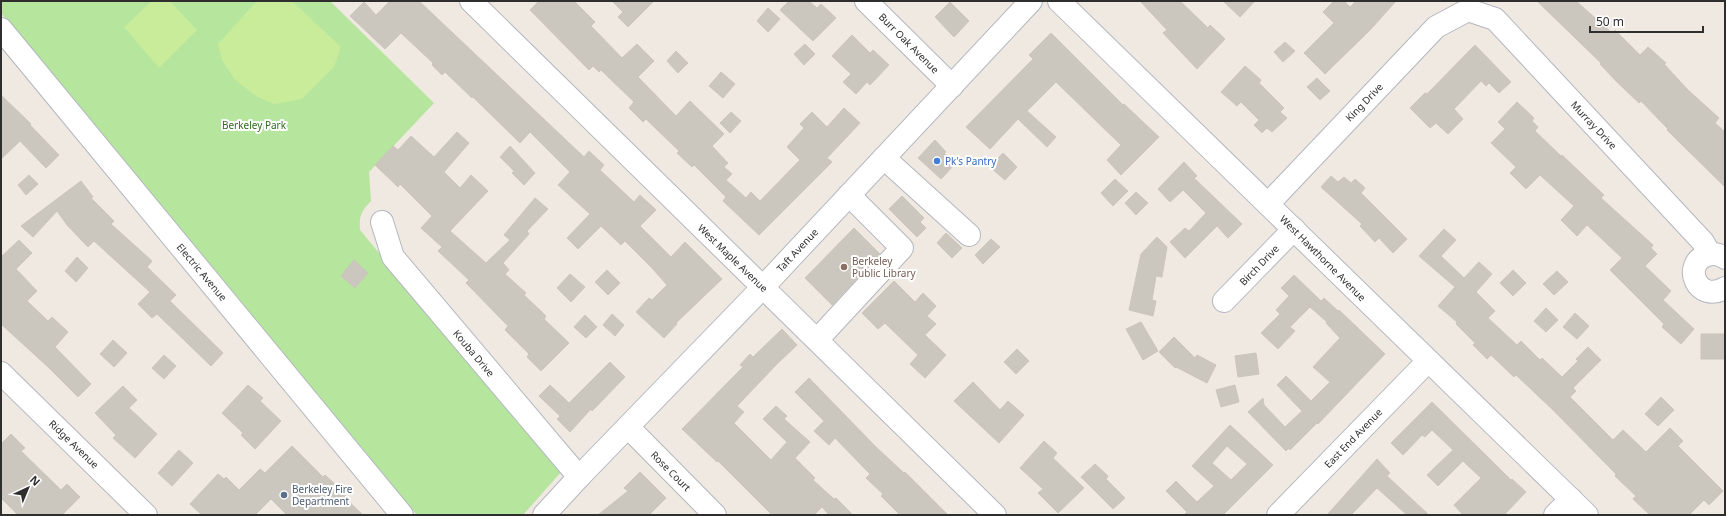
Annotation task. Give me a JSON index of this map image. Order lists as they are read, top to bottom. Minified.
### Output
{"streets":{"street":["Burr Oak Avenue","King Drive","Murray Drive","Taft Avenue","West Maple Avenue","West Hawthorne Avenue","Birch Drive","Electric Avenue","Kouba Drive","East End Avenue","Ridge Avenue","Rose Court"]},"crossings":[["Burr Oak Avenue","Taft Avenue"],["King Drive","Murray Drive"],["King Drive","West Hawthorne Avenue"],["Taft Avenue","West Maple Avenue"],["Taft Avenue","Kouba Drive"],["Taft Avenue","Rose Court"],["West Hawthorne Avenue","Birch Drive"],["West Hawthorne Avenue","East End Avenue"]],"parks":["Berkeley Park"],"places":["Pk's Pantry","Berkeley Public Library","Berkeley Fire Department"],"scale_bar":"50 m","north":"top right"}
